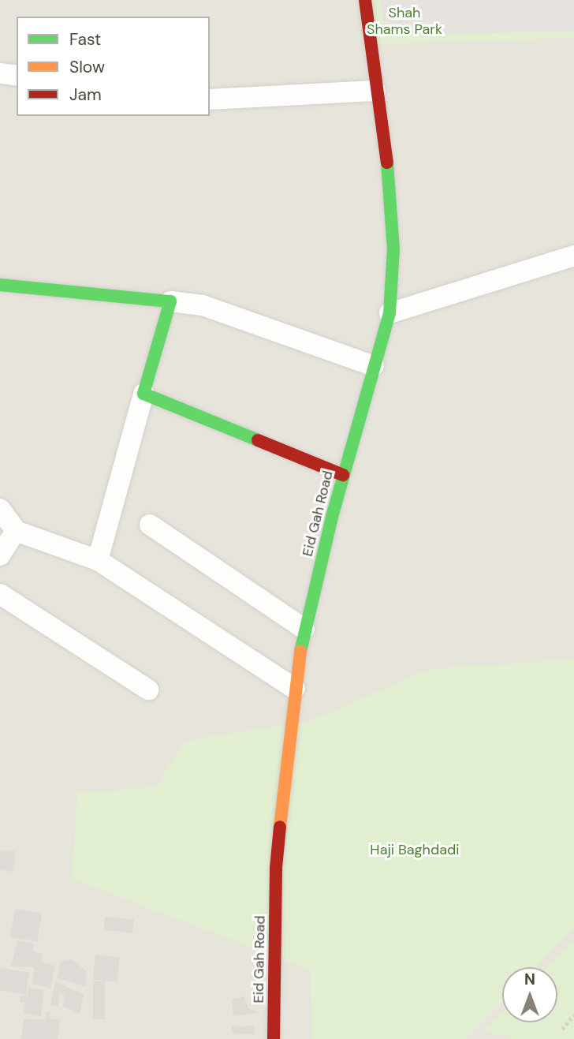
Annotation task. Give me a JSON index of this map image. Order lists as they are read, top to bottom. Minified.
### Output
{"streets":{"main road":["Eid Gah Road"]},"parks":["Shah Shams Park","Haji Baghdadi"],"legend":["Fast","Slow","Jam"],"north":"top"}
